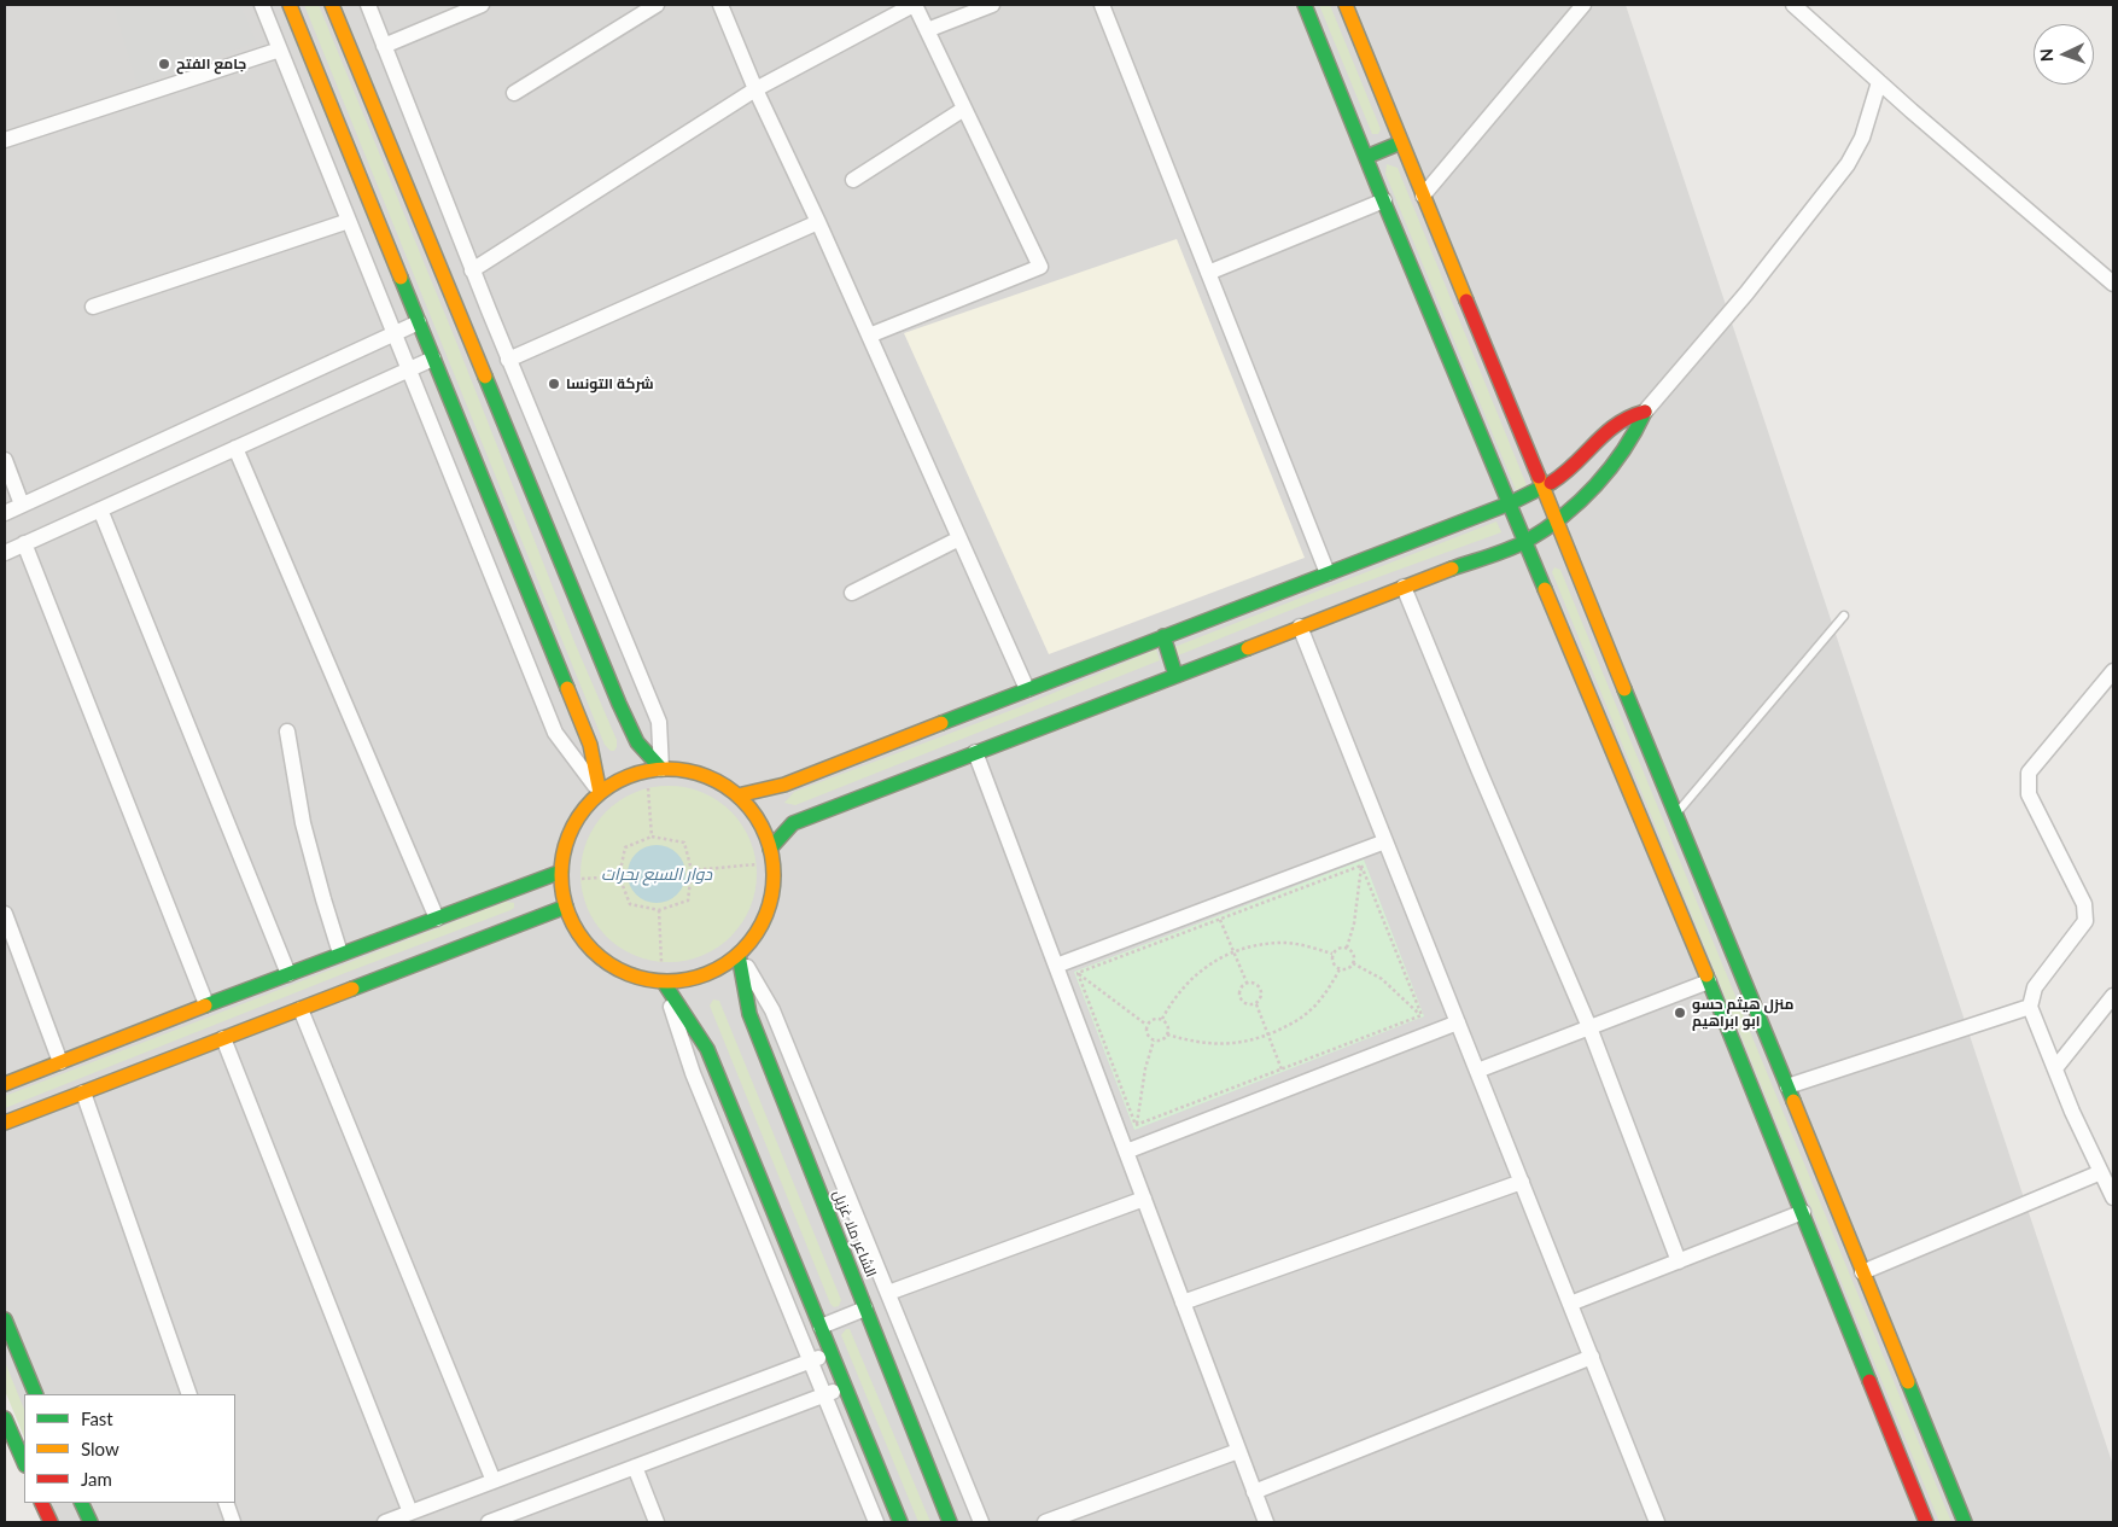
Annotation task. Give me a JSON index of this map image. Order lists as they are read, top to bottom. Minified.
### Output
{"streets":{"main road":["الشاعر ملا غزيل"]},"water":["دوار السبع بحرات"],"places":["جامع الفتح","شركة التونسا","منزل هيثم حسو ابو ابراهيم"],"legend":["Fast","Slow","Jam"],"north":"left"}
